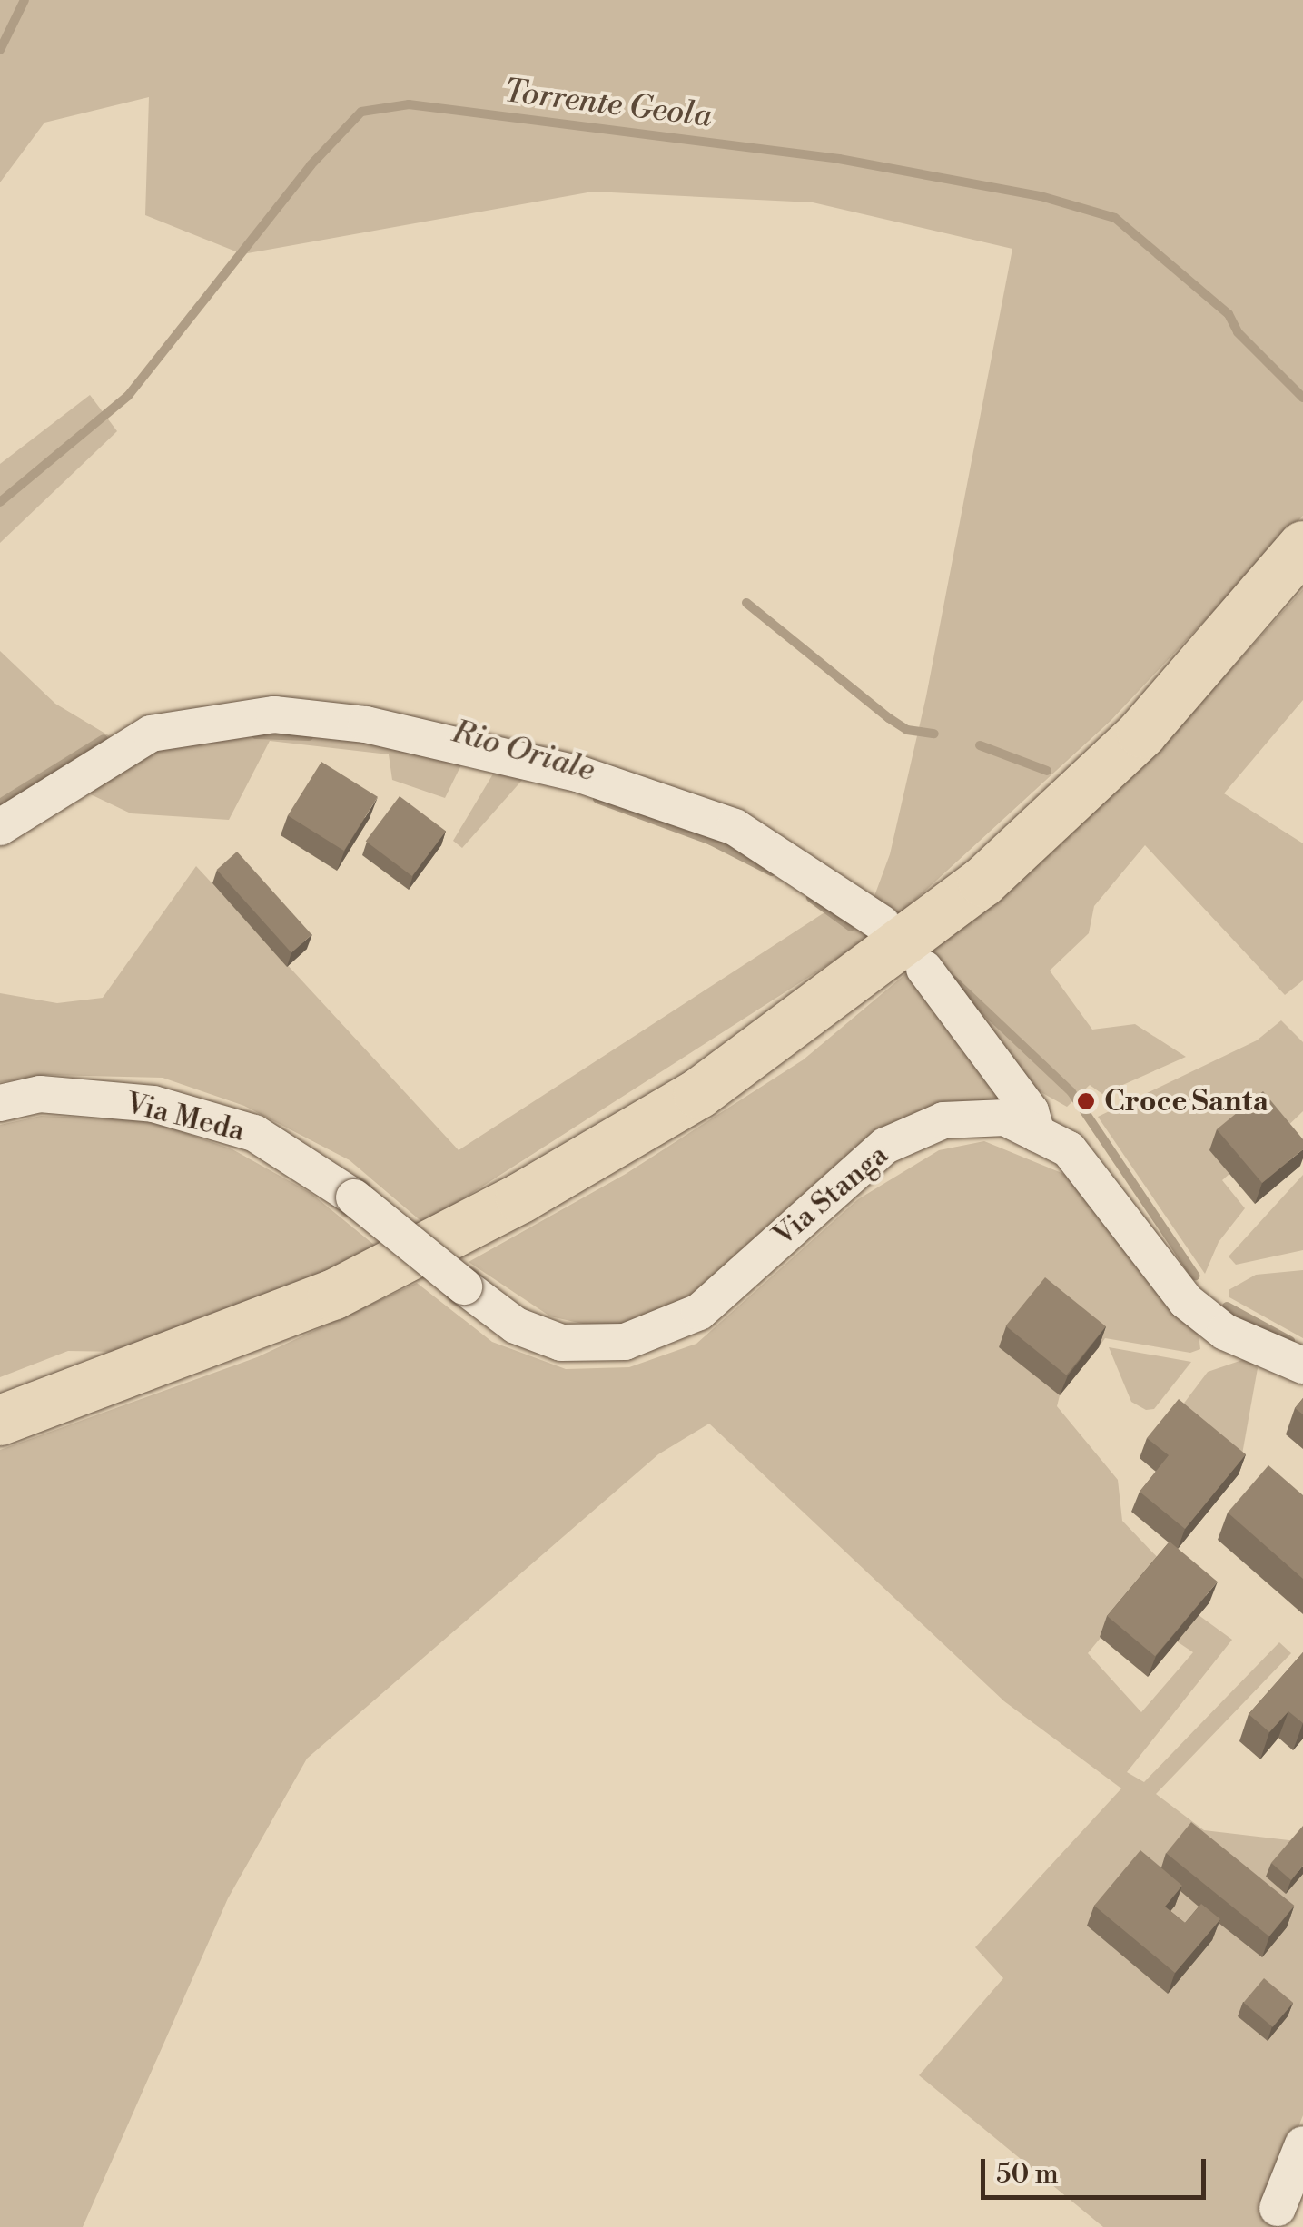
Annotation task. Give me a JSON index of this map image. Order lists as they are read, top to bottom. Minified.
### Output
{"streets":{"street":["Via Meda","Via Stanga"]},"crossings":[["Via Meda","Via Stanga"]],"water":["Torrente Geola","Rio Oriale"],"places":["Croce Santa"],"scale_bar":"50 m"}
